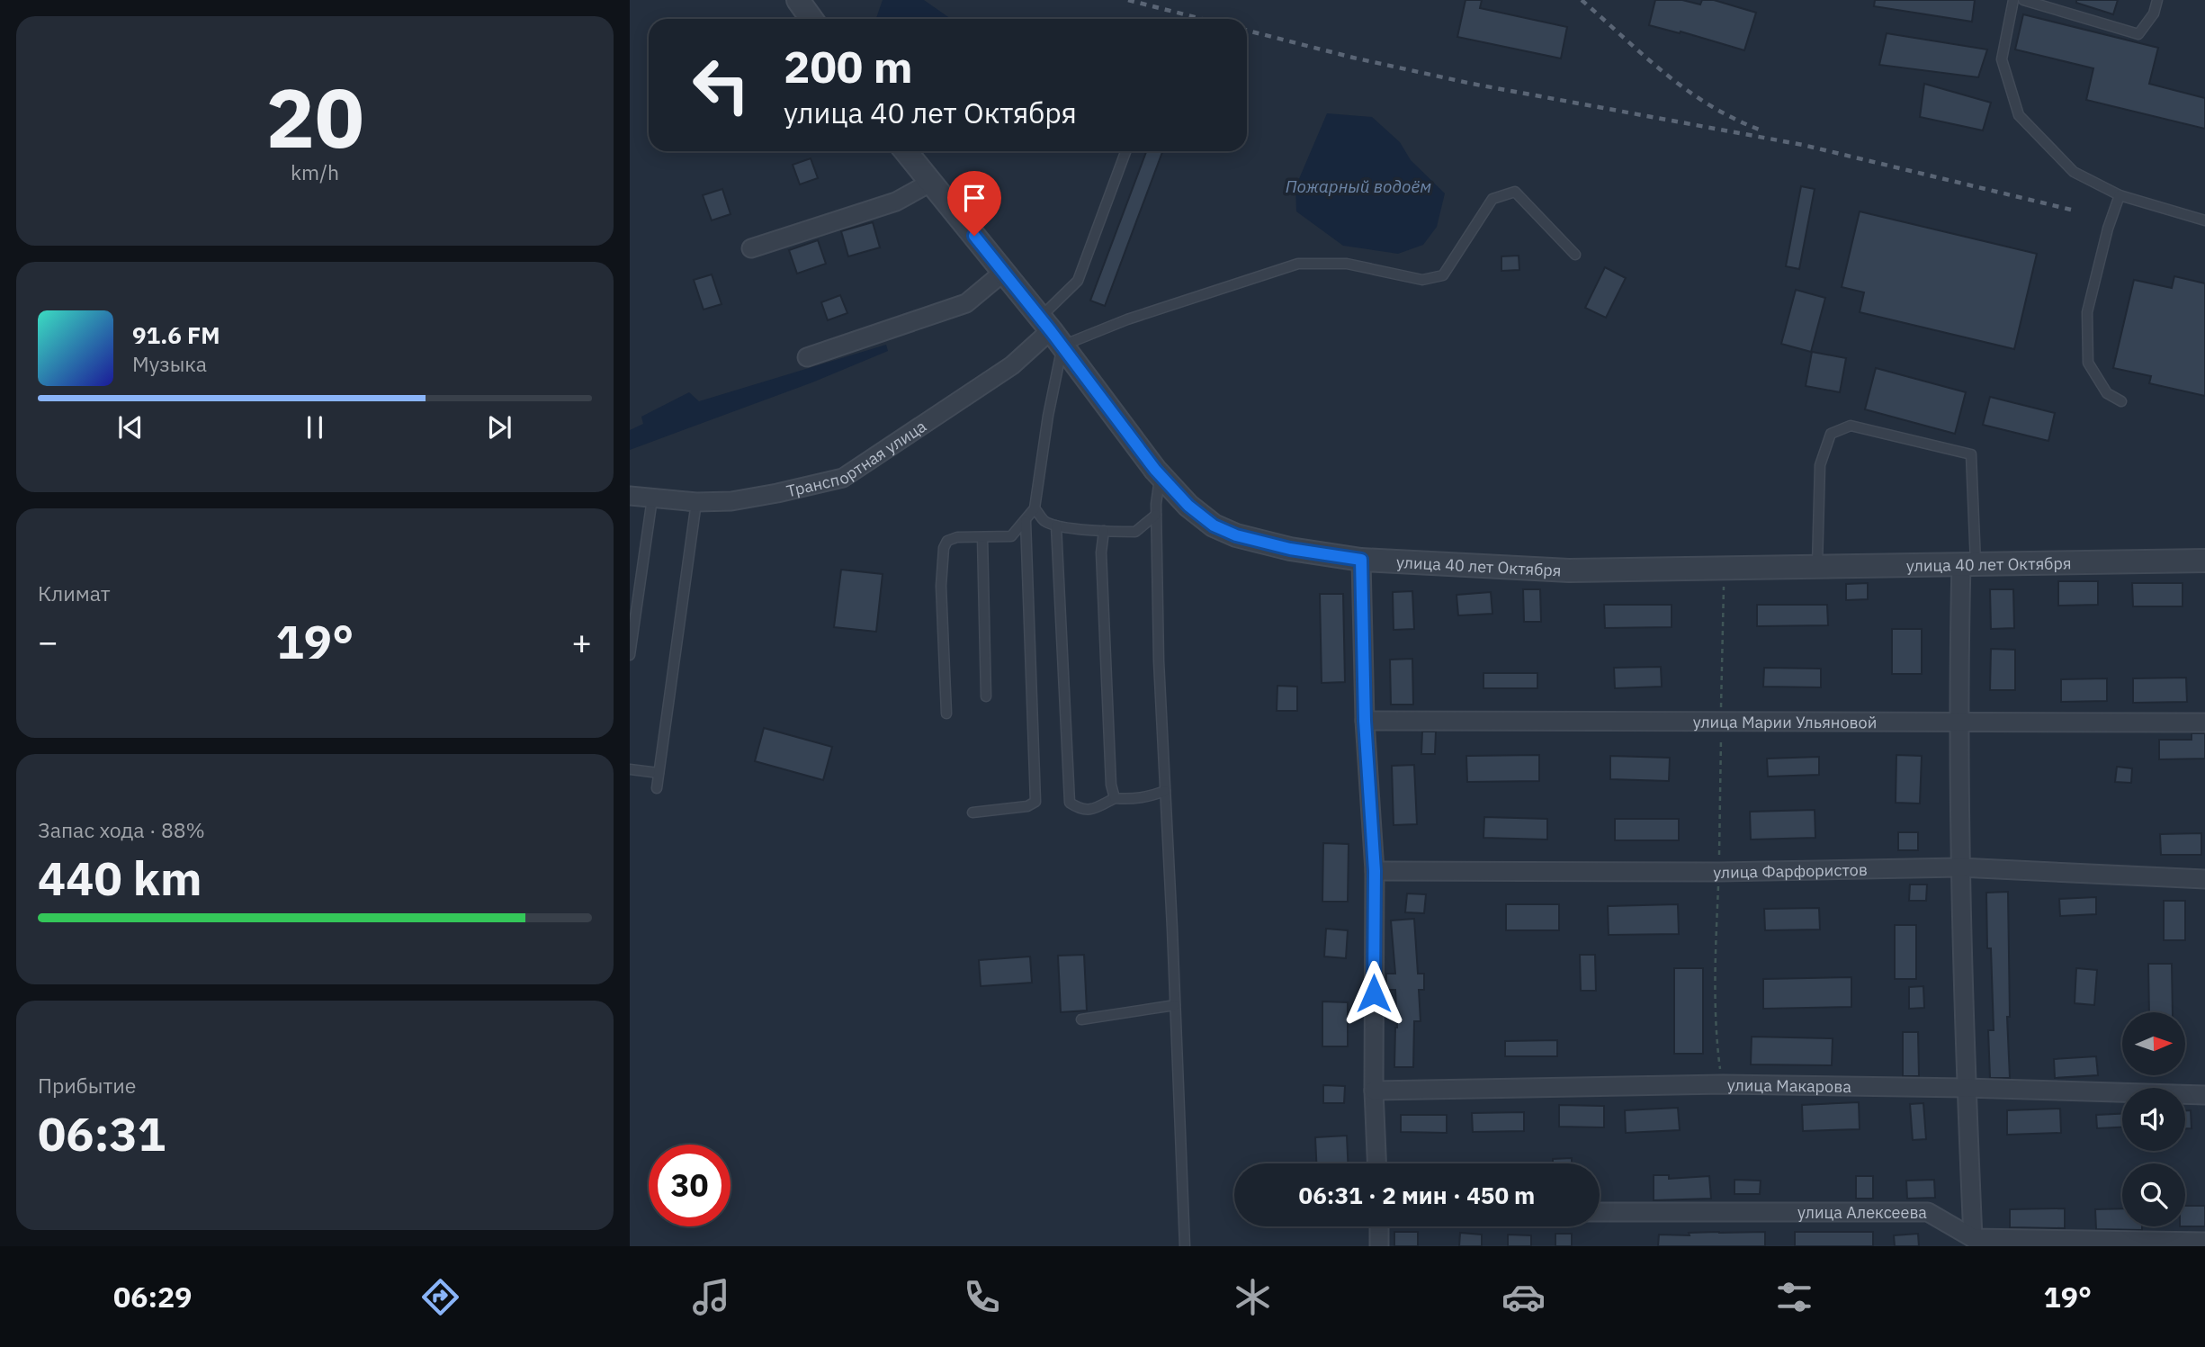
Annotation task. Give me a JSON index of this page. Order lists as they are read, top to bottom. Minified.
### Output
{"streets":{"street":["Транспортная улица","улица 40 лет Октября","улица Марии Ульяновой","улица Фарфористов","улица Макарова","улица Алексеева"]},"crossings":[["Транспортная улица","улица 40 лет Октября"]],"water":["Пожарный водоём"],"north":"right","page":{"tile":[["20","km/h"],"Климат",["Запас хода · 88%","440 km"],["Прибытие","06:31"]],"turn":["200 m","улица 40 лет Октября"],"song":["91.6 FM","Музыка"],"heat":["−","19°","+"],"limit":"30","trip":"06:31 · 2 мин · 450 m","tabs":["06:29","19°"]}}
